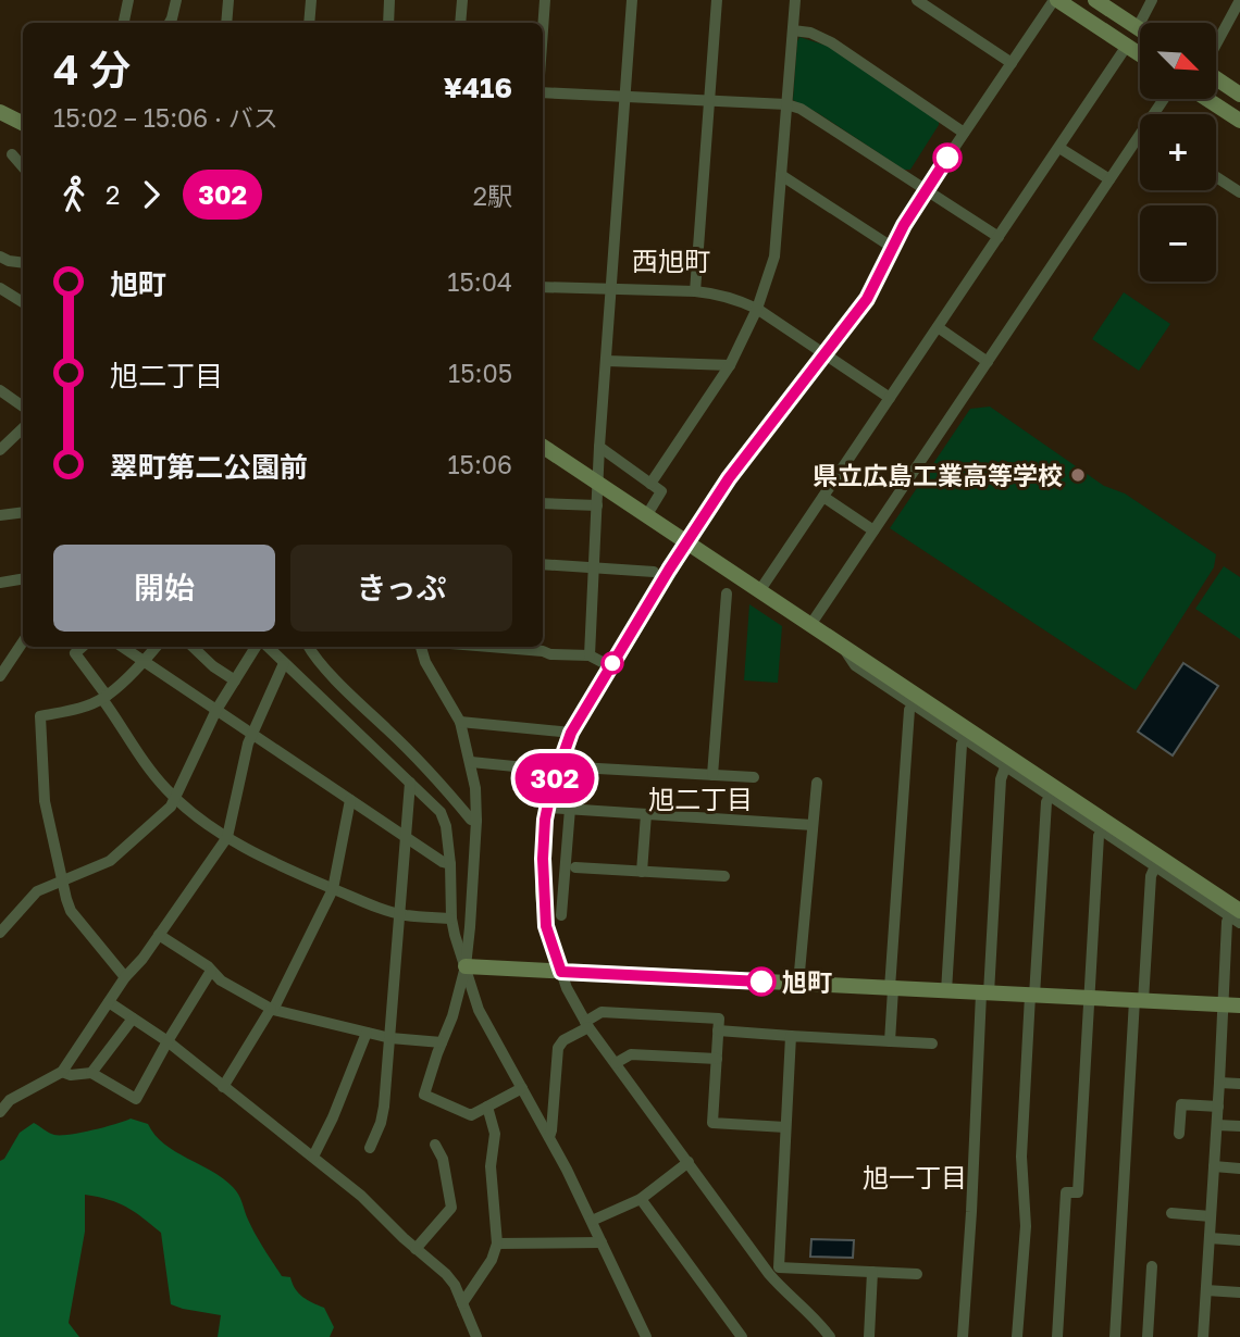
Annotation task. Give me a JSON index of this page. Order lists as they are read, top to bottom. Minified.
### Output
{"districts":["西旭町","旭二丁目","旭一丁目"],"places":["県立広島工業高等学校","旭町"],"lines":["bus line 302"],"north":"bottom right","page":{"on_map":"302","map_buttons":["+","−"],"heading":["4 分","15:02 – 15:06 · バス","¥416"],"legs":["2","302","2駅"],"list":[{"name":"旭町","value":"15:04"},{"name":"旭二丁目","value":"15:05"},{"name":"翠町第二公園前","value":"15:06"}],"buttons":["開始","きっぷ"]}}
